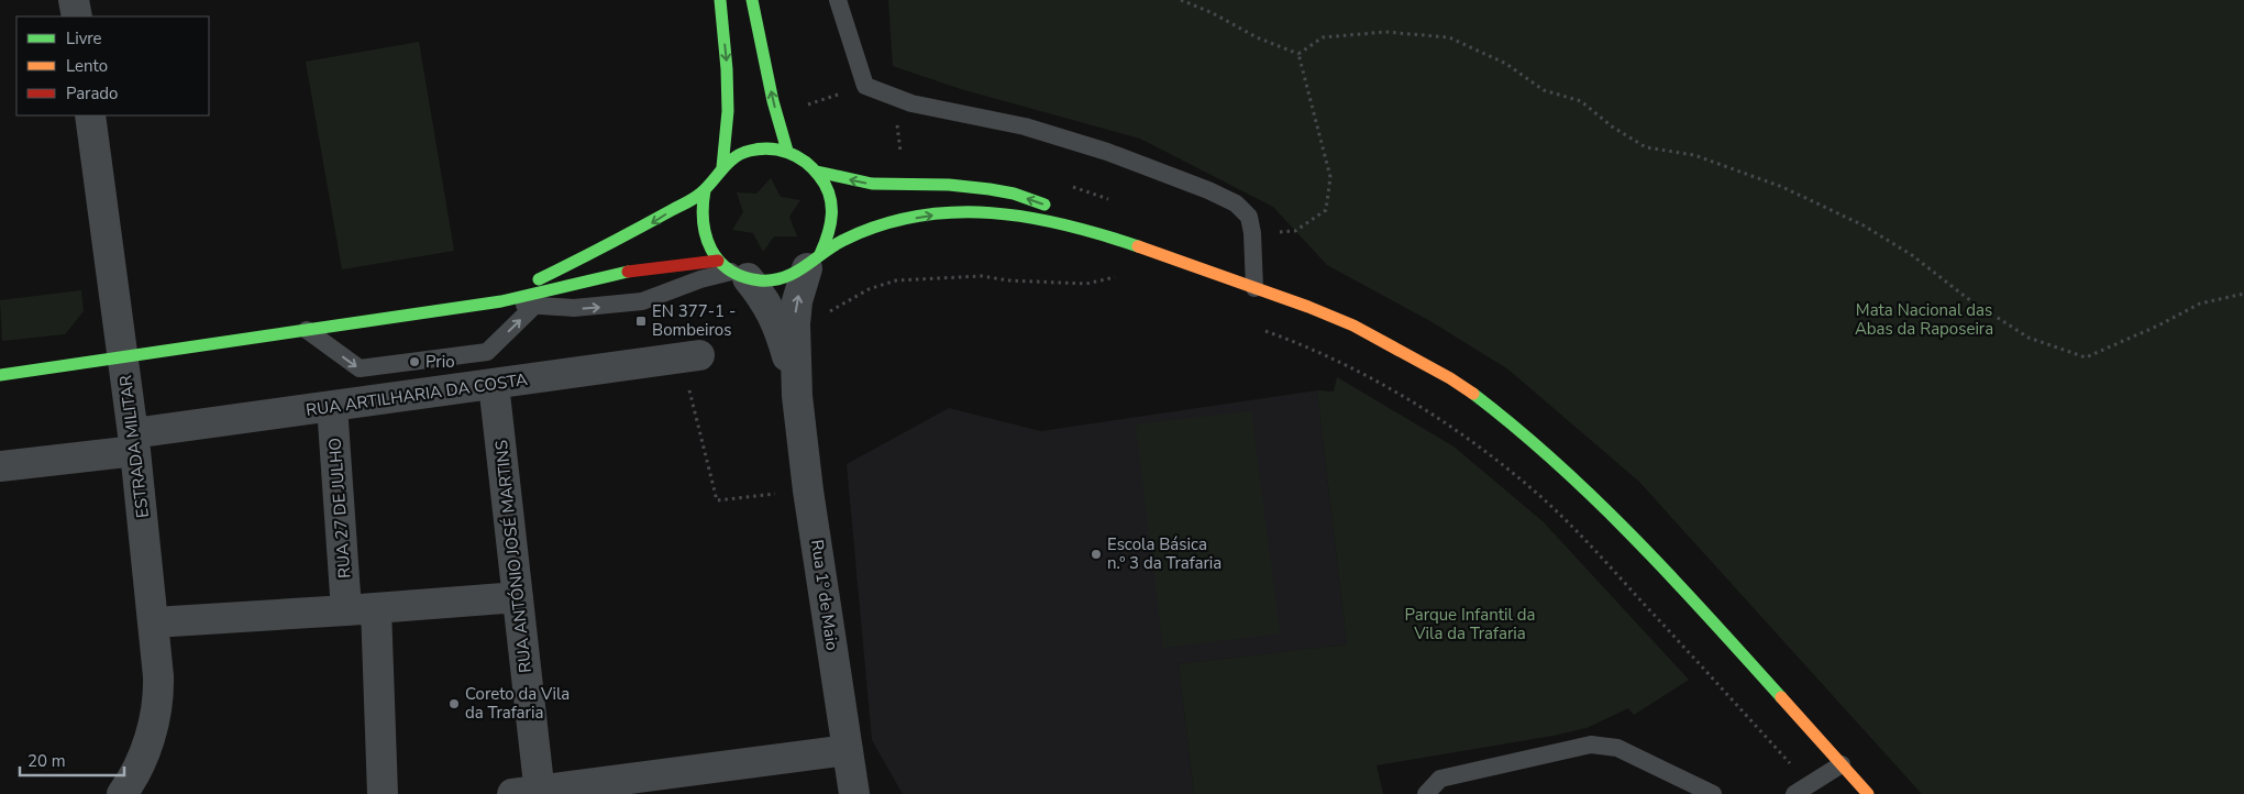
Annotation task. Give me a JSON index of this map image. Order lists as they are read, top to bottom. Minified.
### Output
{"streets":{"street":["RUA ARTILHARIA DA COSTA","ESTRADA MILITAR","RUA 27 DE JULHO","RUA ANTÓNIO JOSÉ MARTINS","Rua 1º de Maio"]},"crossings":[["RUA ARTILHARIA DA COSTA","ESTRADA MILITAR"],["RUA ARTILHARIA DA COSTA","RUA 27 DE JULHO"],["RUA ARTILHARIA DA COSTA","RUA ANTÓNIO JOSÉ MARTINS"]],"parks":["Mata Nacional das Abas da Raposeira","Parque Infantil da Vila da Trafaria"],"places":{"transit":["EN 377-1 - Bombeiros"],"other":["Prio","Escola Básica n.º 3 da Trafaria","Coreto da Vila da Trafaria"]},"legend":["Livre","Lento","Parado"],"scale_bar":"20 m"}
